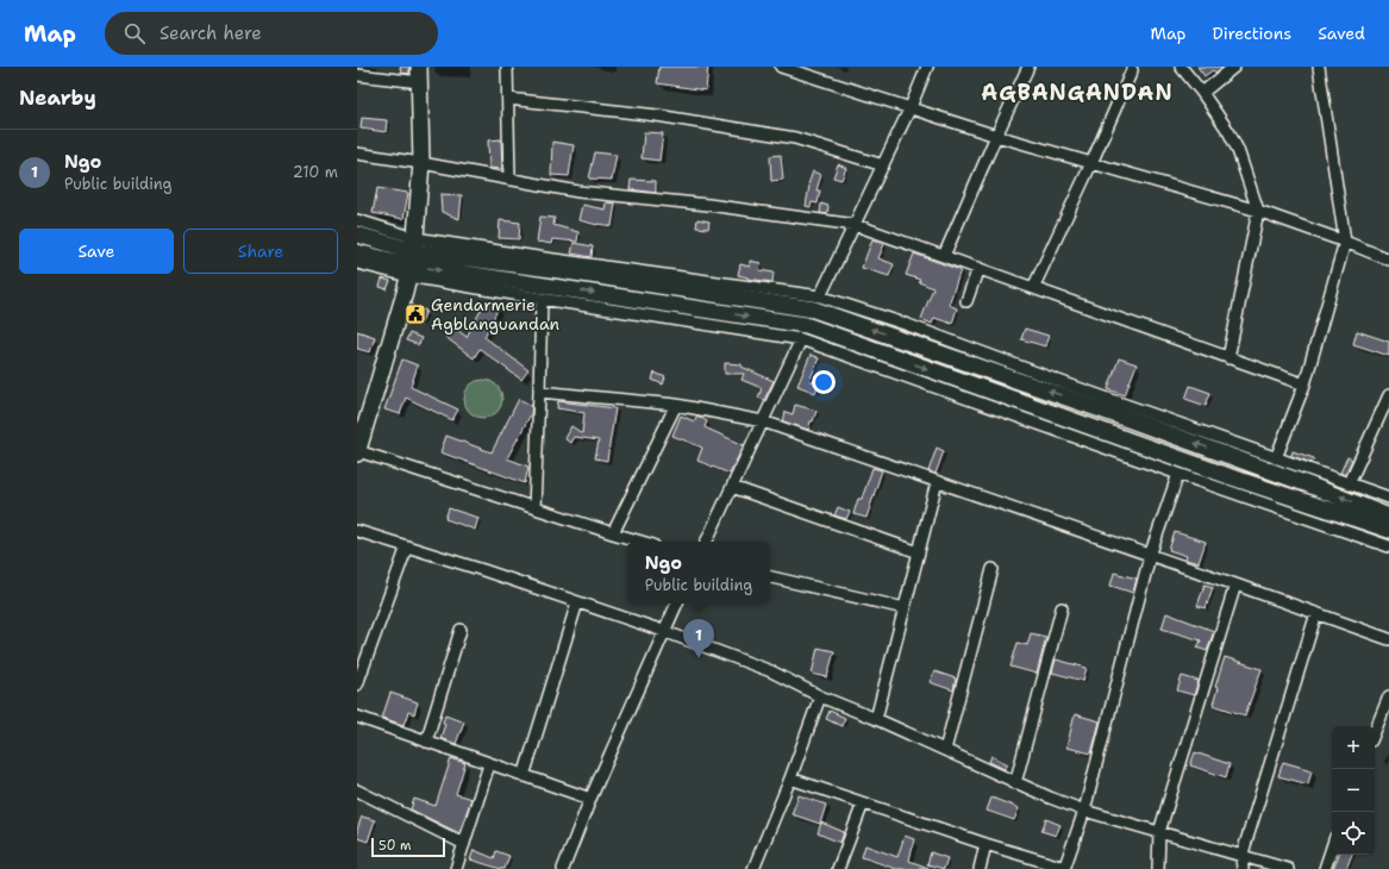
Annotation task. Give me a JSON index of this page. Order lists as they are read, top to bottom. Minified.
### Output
{"districts":["AGBANGANDAN"],"places":{"public building":["Gendarmerie Agblanguandan"]},"scale_bar":"50 m","page":{"header":"Map","search":"Search here","nav":["Map","Directions","Saved"],"heading":"Nearby","list":[{"mark":"1","name":"Ngo","note":"Public building","value":"210 m"}],"buttons":["Save","Share"],"popup":["Ngo","Public building"],"pins":"1","map_buttons":["+","−"],"scale":"50 m"}}
